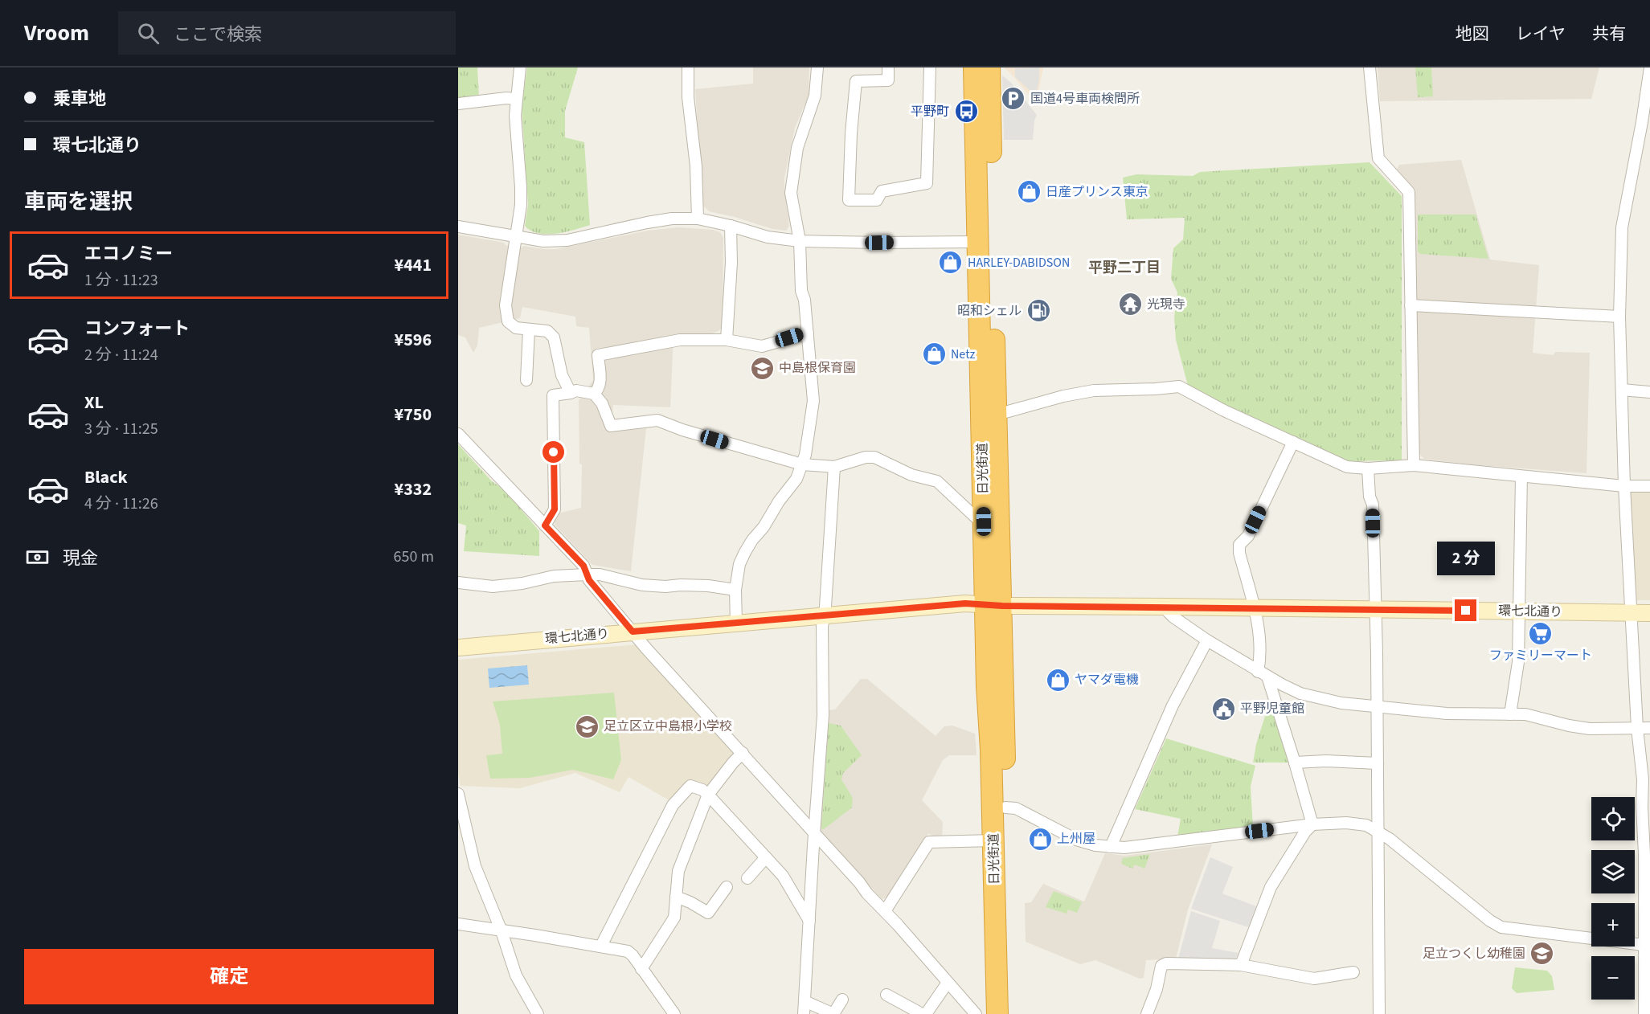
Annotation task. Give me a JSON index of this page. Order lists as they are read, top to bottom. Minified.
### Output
{"streets":{"highway":["日光街道"],"street":["環七北通り"]},"crossings":[["日光街道","環七北通り"]],"districts":["平野二丁目"],"places":{"parking":["国道4号車両検問所"],"bus stop":["平野町"],"shop":["日産プリンス東京","HARLEY-DABIDSON","Netz","ヤマダ電機","上州屋"],"temple":["光現寺"],"fuel station":["昭和シェル"],"school or university":["中島根保育園","足立区立中島根小学校","足立つくし幼稚園"],"supermarket":["ファミリーマート"],"public building":["平野児童館"]},"page":{"header":"Vroom","search":"ここで検索","nav":["地図","レイヤ","共有"],"banner":["乗車地","環七北通り"],"heading":"車両を選択","list":[{"name":"エコノミー","note":"1 分 · 11:23","value":"¥441"},{"name":"コンフォート","note":"2 分 · 11:24","value":"¥596"},{"name":"XL","note":"3 分 · 11:25","value":"¥750"},{"name":"Black","note":"4 分 · 11:26","value":"¥332"}],"pay":["現金","650 m"],"bubble":"2 分","map_buttons":["+","−"],"buttons":"確定"}}
